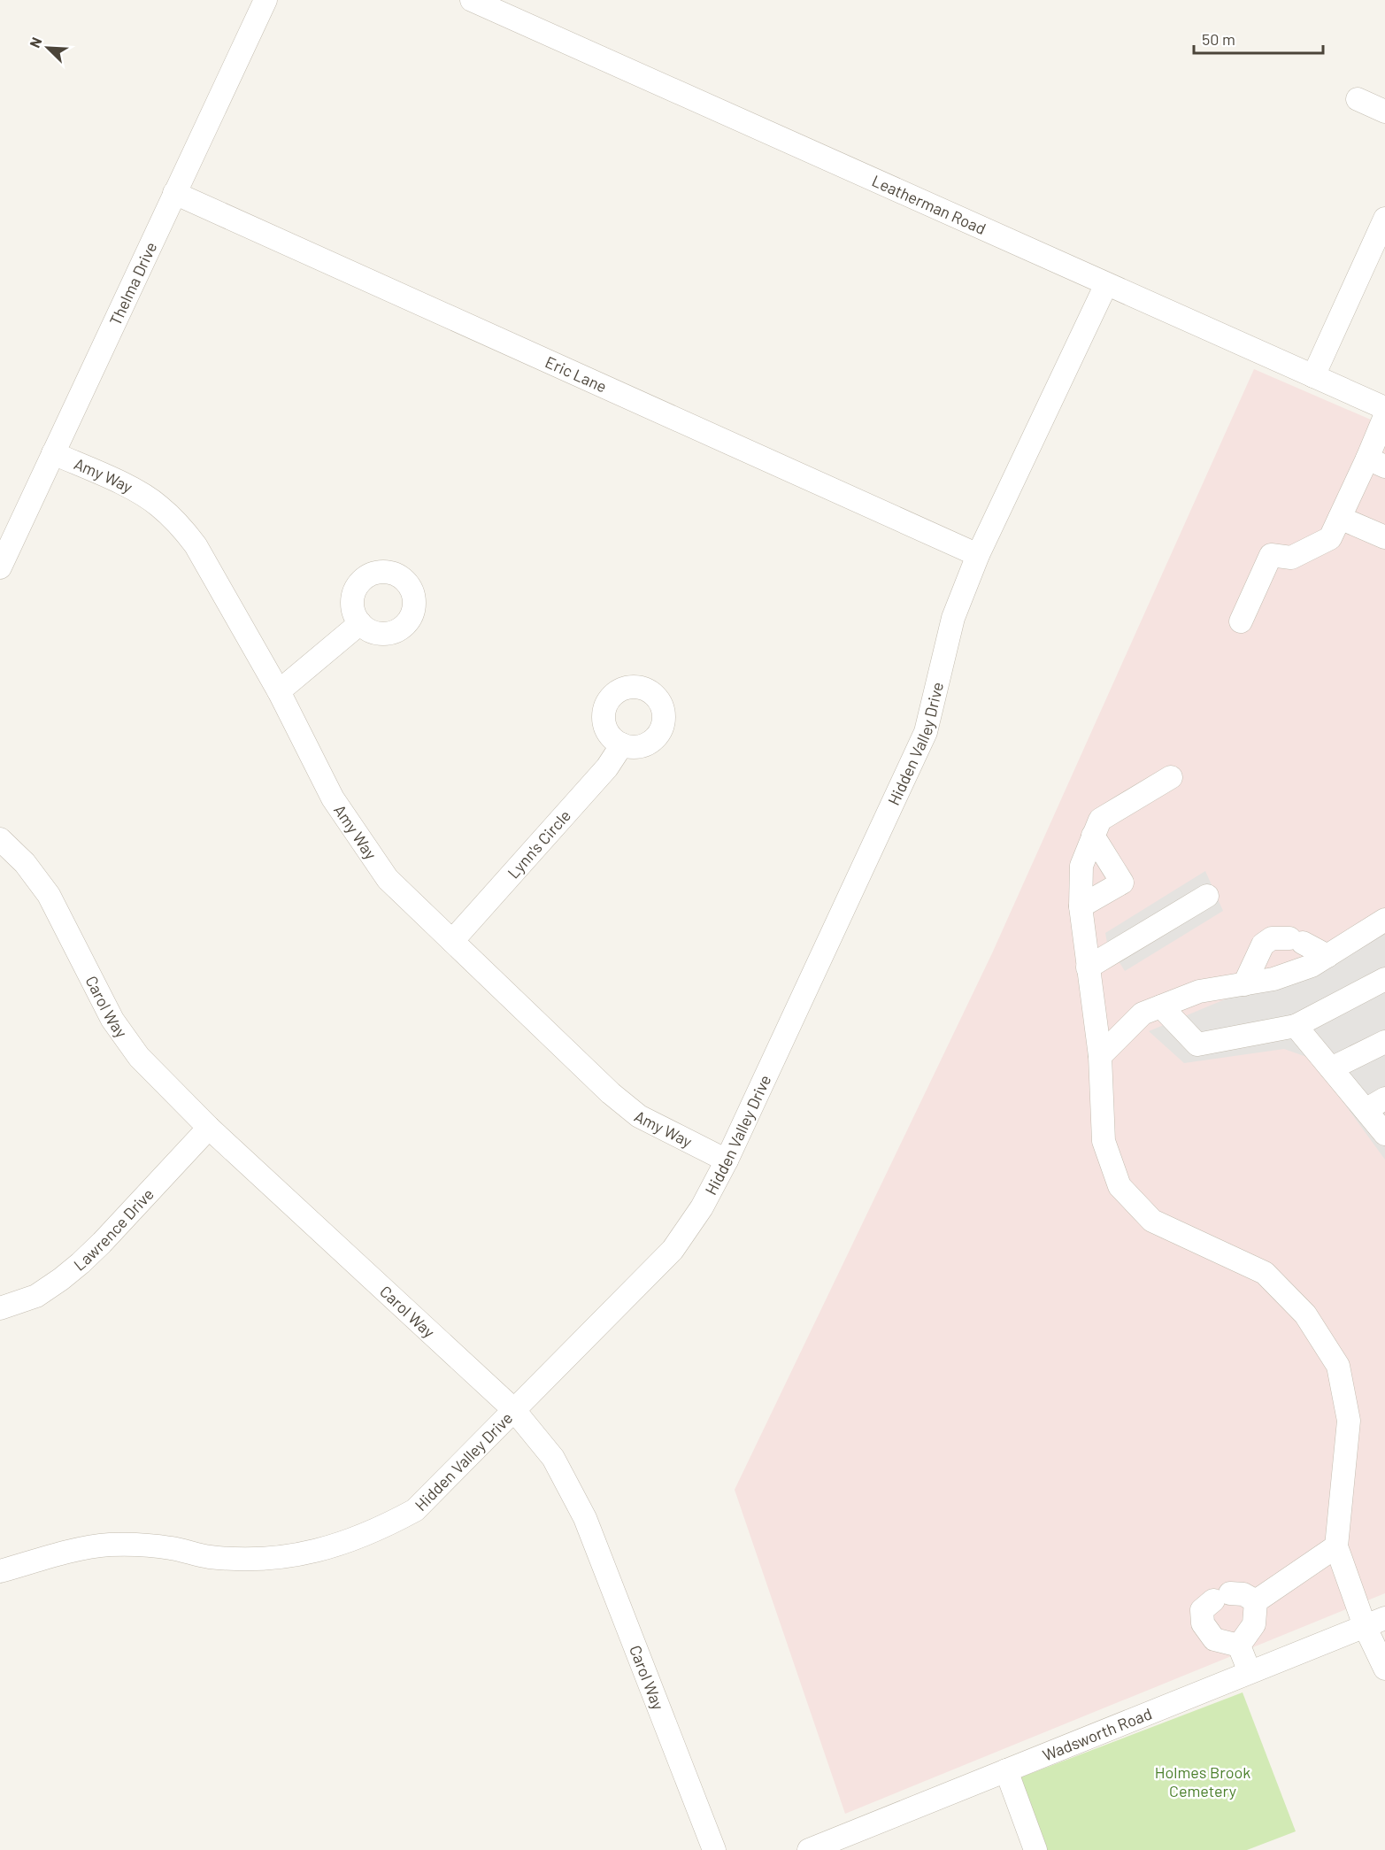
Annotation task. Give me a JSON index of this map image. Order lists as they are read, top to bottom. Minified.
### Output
{"streets":{"street":["Leatherman Road","Thelma Drive","Eric Lane","Amy Way","Hidden Valley Drive","Lynn's Circle","Carol Way","Lawrence Drive","Wadsworth Road"]},"crossings":[["Leatherman Road","Hidden Valley Drive"],["Thelma Drive","Eric Lane"],["Thelma Drive","Amy Way"],["Eric Lane","Hidden Valley Drive"],["Amy Way","Hidden Valley Drive"],["Amy Way","Lynn's Circle"],["Hidden Valley Drive","Carol Way"],["Carol Way","Lawrence Drive"]],"parks":["Holmes Brook Cemetery"],"scale_bar":"50 m","north":"top left"}
